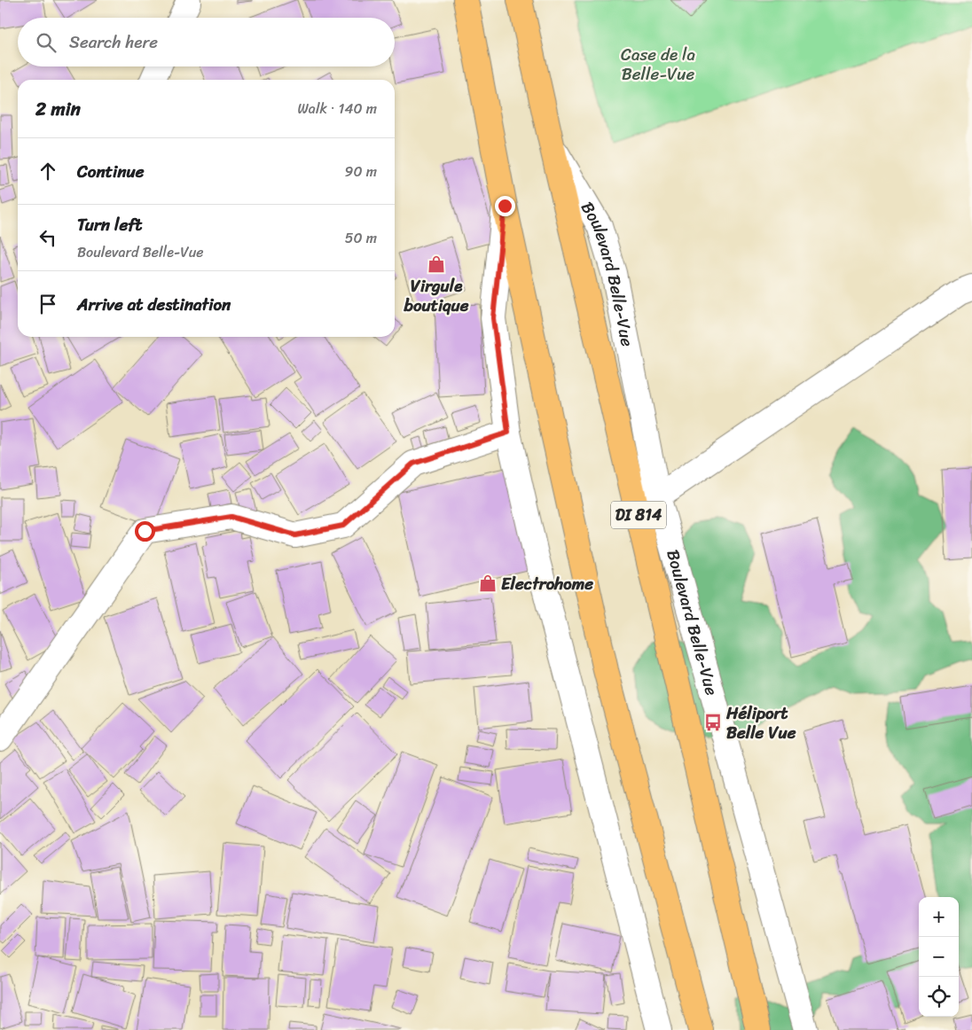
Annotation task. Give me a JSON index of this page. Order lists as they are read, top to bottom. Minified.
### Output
{"streets":{"main road":["Boulevard Belle-Vue","DI 814"]},"parks":["Case de la Belle-Vue"],"places":{"shop":["Virgule boutique","Electrohome"],"bus stop":["Héliport Belle Vue"]},"page":{"search":"Search here","heading":["2 min","Walk · 140 m"],"list":[["Continue","90 m"],["Turn left","Boulevard Belle-Vue","50 m"],"Arrive at destination"],"map_buttons":["+","−"]}}
